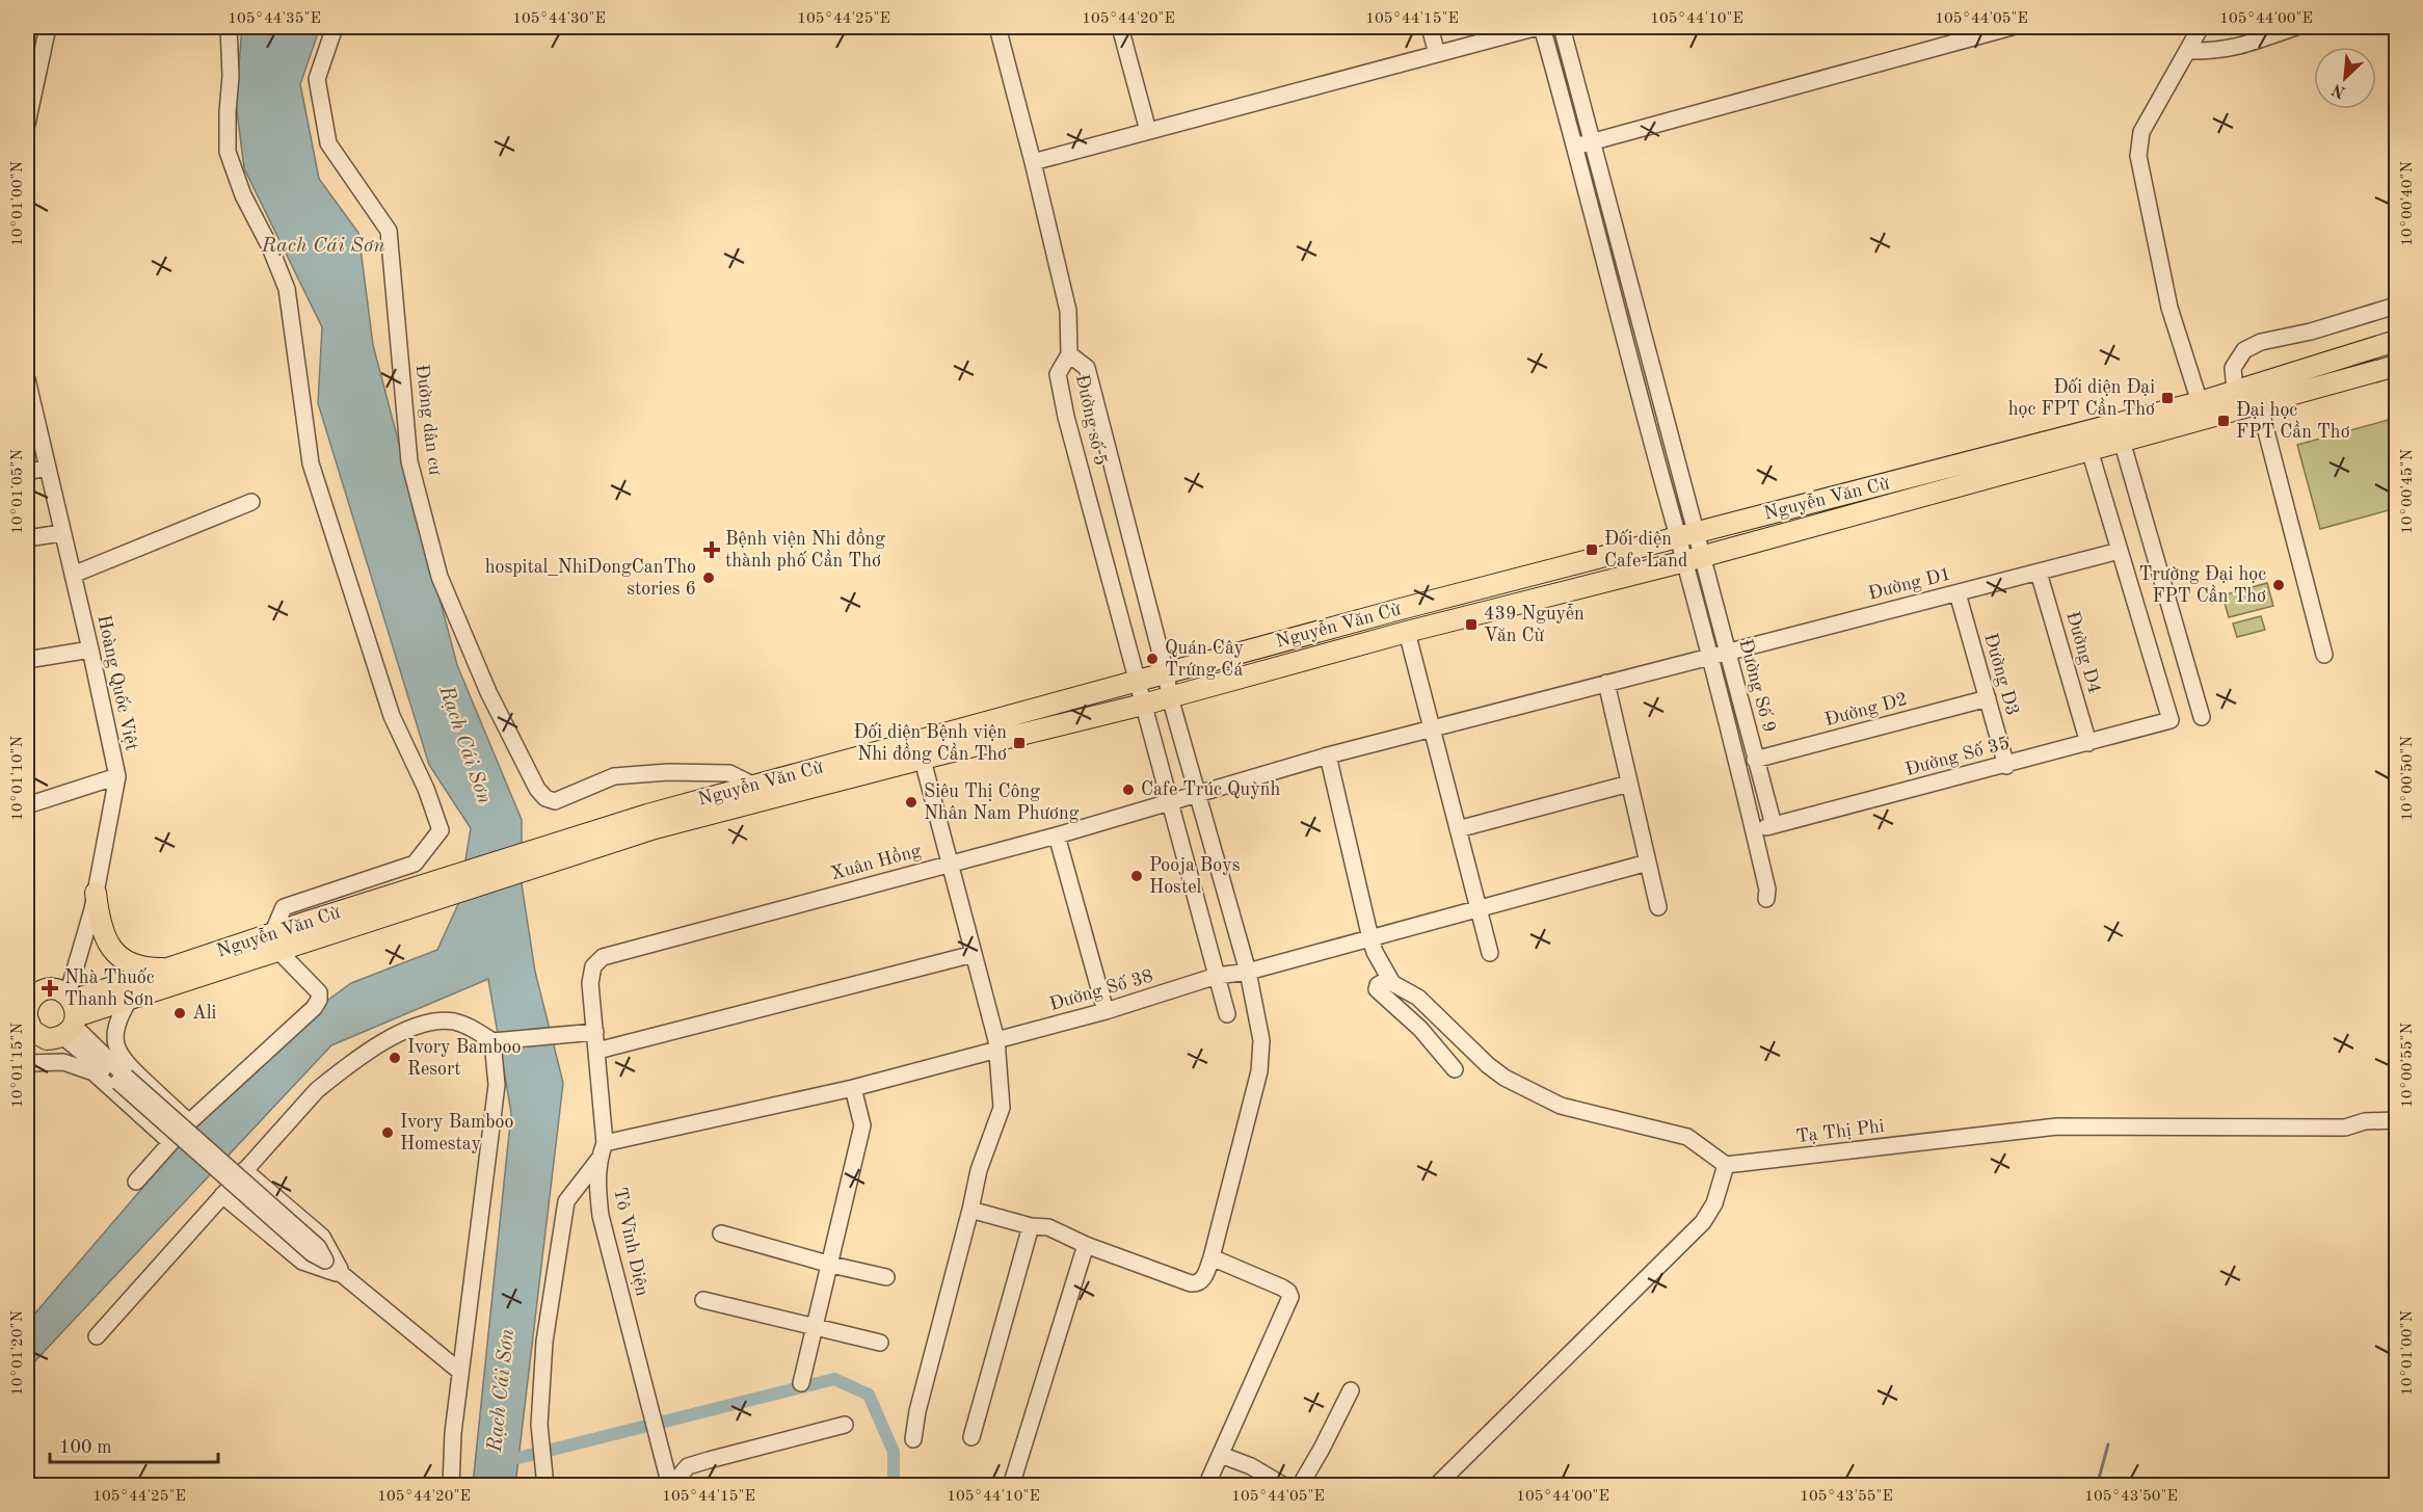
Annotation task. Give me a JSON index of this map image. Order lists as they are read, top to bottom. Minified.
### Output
{"streets":{"main road":["Nguyễn Văn Cừ"],"street":["Đường dân cư","Đường số 5","Đường D1","Đường D4","Đường D3","Hoàng Quốc Việt","Đường Số 9","Đường D2","Đường Số 35","Xuân Hồng","Đường Số 38","Tạ Thị Phi","Tô Vĩnh Diện"]},"crossings":[["Đường dân cư","Nguyễn Văn Cừ"],["Đường số 5","Nguyễn Văn Cừ"],["Đường số 5","Xuân Hồng"],["Đường số 5","Đường Số 38"],["Nguyễn Văn Cừ","Hoàng Quốc Việt"],["Nguyễn Văn Cừ","Đường Số 9"],["Đường D1","Đường D4"],["Đường D1","Đường D3"],["Đường D1","Đường Số 9"],["Đường D1","Đường Số 35"],["Đường D1","Xuân Hồng"],["Đường D4","Đường Số 35"],["Đường D3","Đường D2"],["Đường D3","Đường Số 35"],["Đường Số 9","Đường D2"],["Đường Số 9","Đường Số 35"],["Xuân Hồng","Tô Vĩnh Diện"],["Đường Số 38","Tô Vĩnh Diện"]],"water":["Rạch Cái Sơn"],"places":{"transit":["Đối diện Đại học FPT Cần Thơ","Đại học FPT Cần Thơ","Đối diện Cafe Land","439 Nguyễn Văn Cừ","Đối diện Bệnh viện Nhi đồng Cần Thơ"],"health":["Bệnh viện Nhi đồng thành phố Cần Thơ","Nhà Thuốc Thanh Sơn"],"other":["hospital_NhiDongCanTho stories 6","Trường Đại học FPT Cần Thơ","Quán Cây Trứng Cá","Cafe Trúc Quỳnh","Siêu Thị Công Nhân Nam Phương","Pooja Boys Hostel","Ali","Ivory Bamboo Resort","Ivory Bamboo Homestay"]},"scale_bar":"100 m","north":"bottom left","coordinates":["105°44'35\"E","105°44'30\"E","105°44'25\"E","105°44'20\"E","105°44'15\"E","105°44'10\"E","105°44'05\"E","105°44'00\"E","10°01'00\"N","10°00'40\"N","10°01'05\"N","10°00'45\"N","10°01'10\"N","10°00'50\"N","10°01'15\"N","10°00'55\"N","10°01'20\"N","105°43'55\"E","105°43'50\"E"]}
